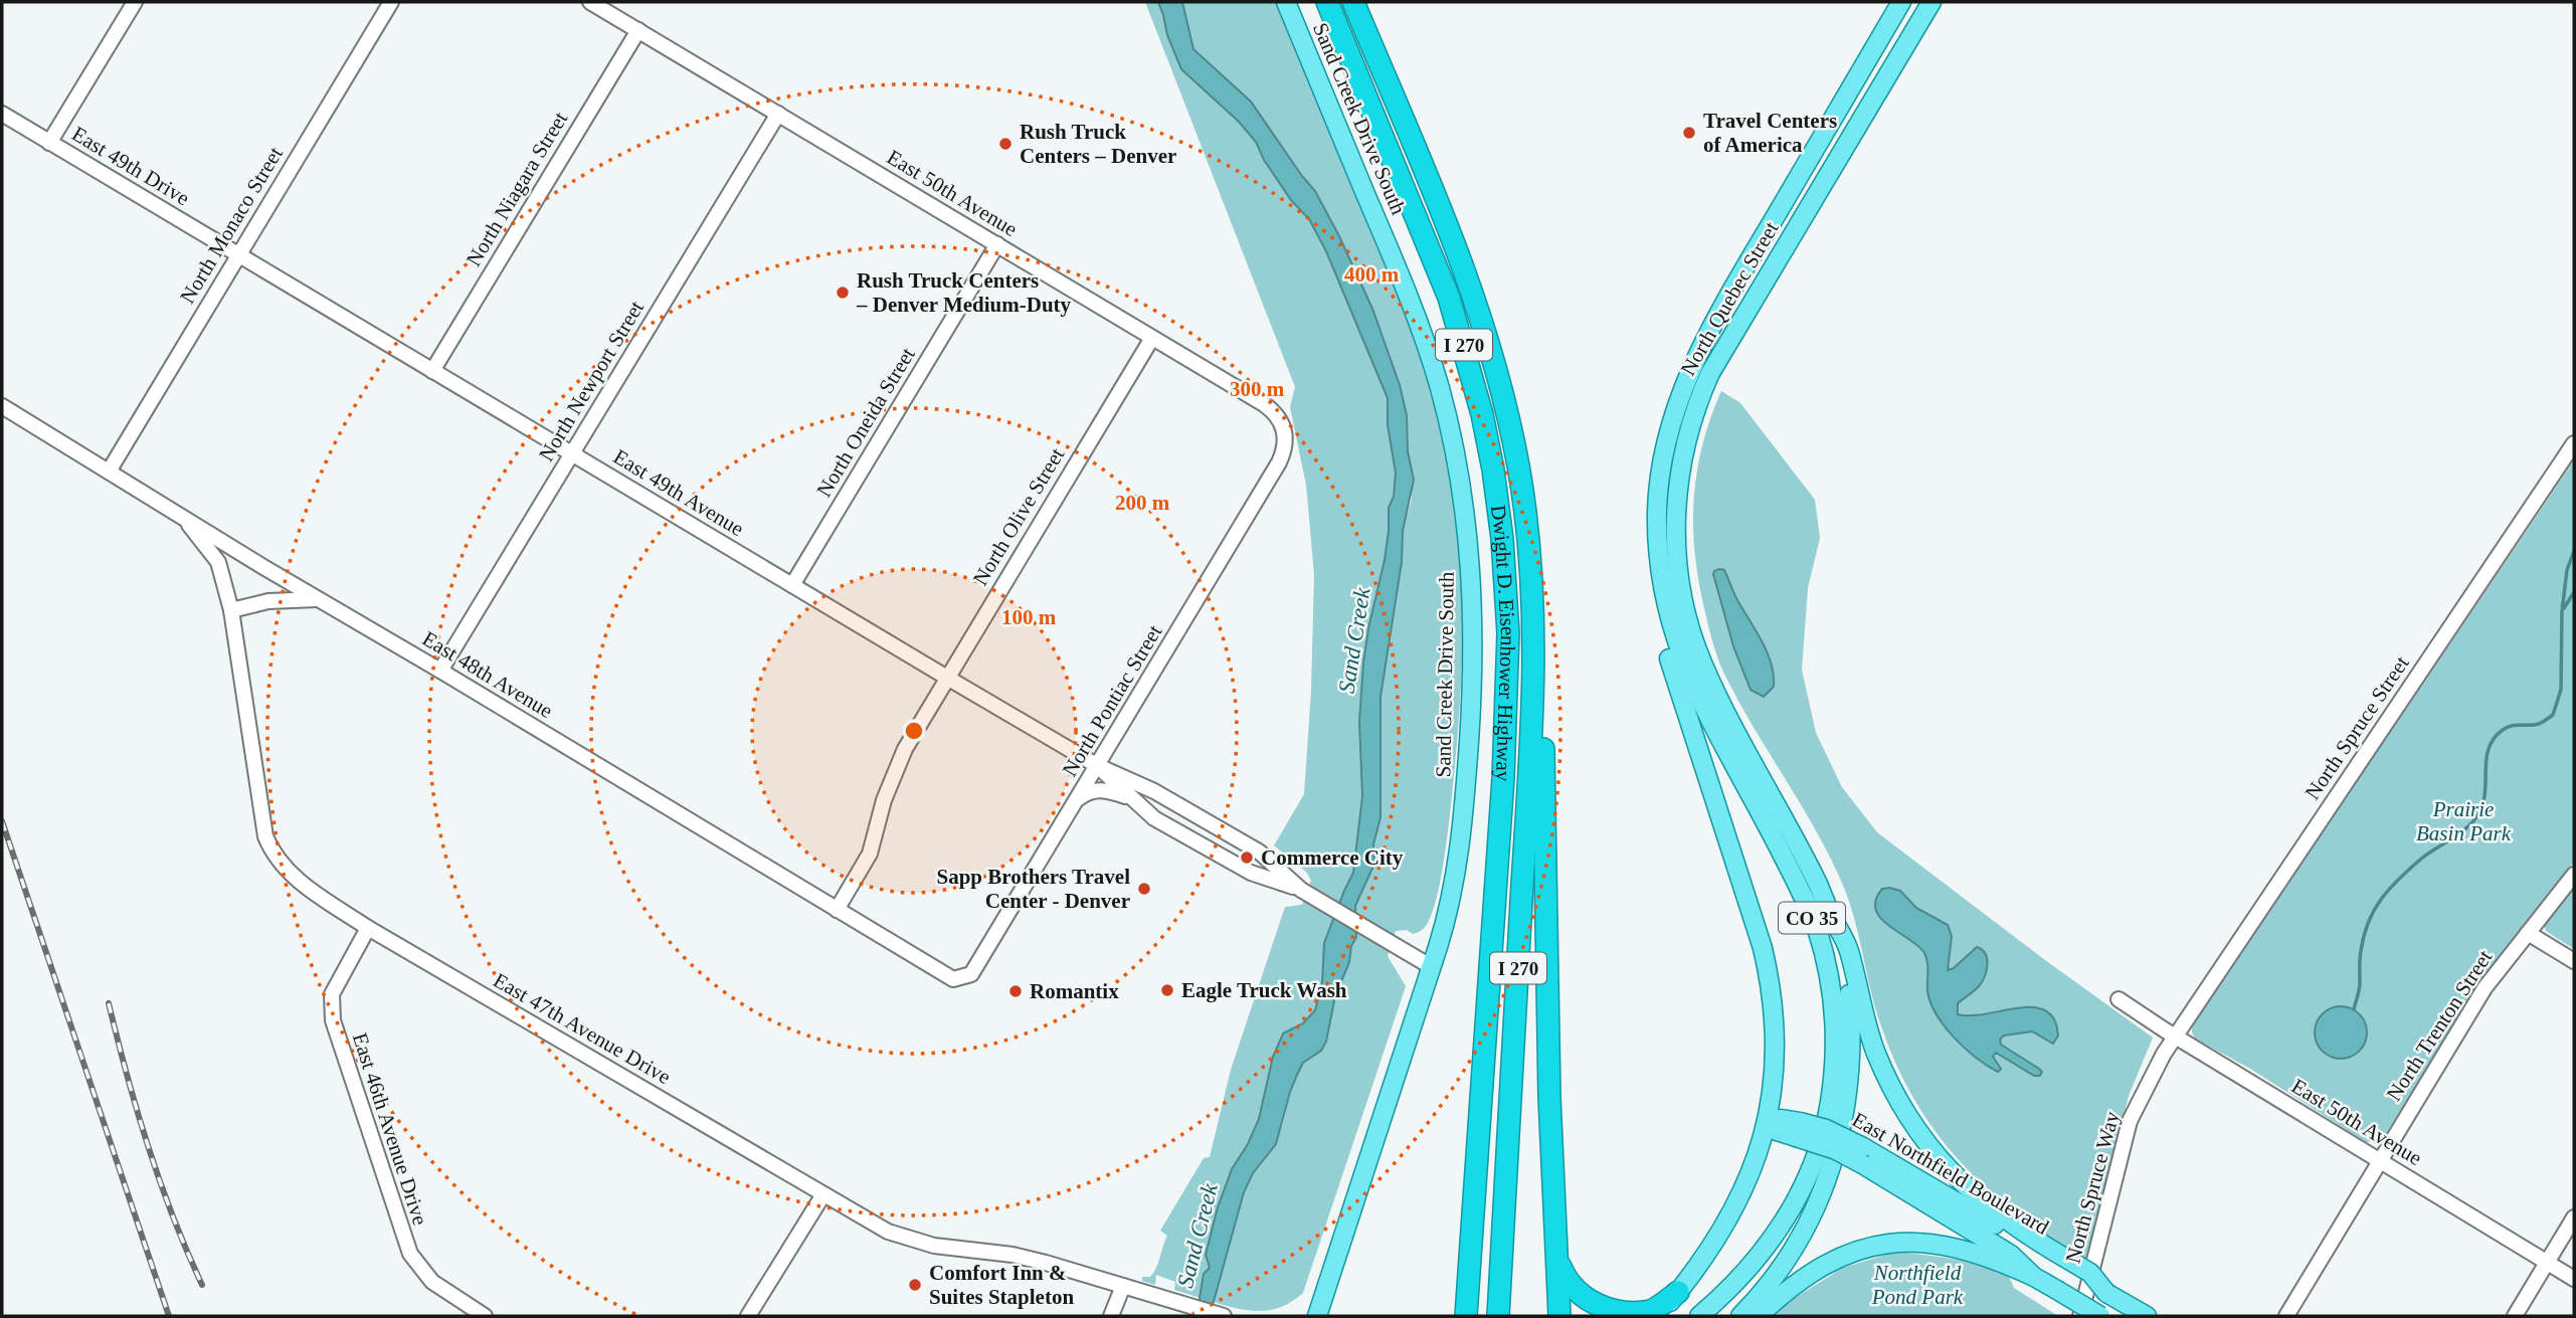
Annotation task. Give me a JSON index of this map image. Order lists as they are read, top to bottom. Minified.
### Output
{"streets":{"highway":["I 270","Dwight D. Eisenhower Highway"],"main road":["Sand Creek Drive South","North Quebec Street","CO 35","East Northfield Boulevard"],"street":["East 49th Drive","North Niagara Street","East 50th Avenue","North Monaco Street","North Newport Street","North Oneida Street","East 49th Avenue","North Olive Street","East 48th Avenue","North Pontiac Street","North Spruce Street","North Trenton Street","East 47th Avenue Drive","East 46th Avenue Drive","North Spruce Way"]},"crossings":[["Sand Creek Drive South","East 49th Avenue"],["East 49th Drive","North Monaco Street"],["East 49th Drive","East 49th Avenue"],["North Niagara Street","East 50th Avenue"],["North Niagara Street","East 49th Avenue"],["East 50th Avenue","North Newport Street"],["East 50th Avenue","North Oneida Street"],["East 50th Avenue","North Olive Street"],["East 50th Avenue","North Pontiac Street"],["East 50th Avenue","North Spruce Street"],["East 50th Avenue","North Trenton Street"],["East 50th Avenue","North Spruce Way"],["North Monaco Street","East 49th Avenue"],["North Monaco Street","East 48th Avenue"],["North Quebec Street","CO 35"],["North Newport Street","East 49th Avenue"],["North Newport Street","East 48th Avenue"],["North Oneida Street","East 49th Avenue"],["East 49th Avenue","North Olive Street"],["East 49th Avenue","North Pontiac Street"],["North Olive Street","East 48th Avenue"],["East 48th Avenue","North Pontiac Street"],["East 48th Avenue","East 47th Avenue Drive"],["North Spruce Street","North Spruce Way"],["East 47th Avenue Drive","East 46th Avenue Drive"]],"water":["Sand Creek"],"parks":["Prairie Basin Park","Northfield Pond Park"],"places":["Travel Centers of America","Rush Truck Centers – Denver","Rush Truck Centers – Denver Medium-Duty","Commerce City","Sapp Brothers Travel Center - Denver","Eagle Truck Wash","Romantix","Comfort Inn & Suites Stapleton"],"rings":["400 m","300 m","200 m","100 m"]}
